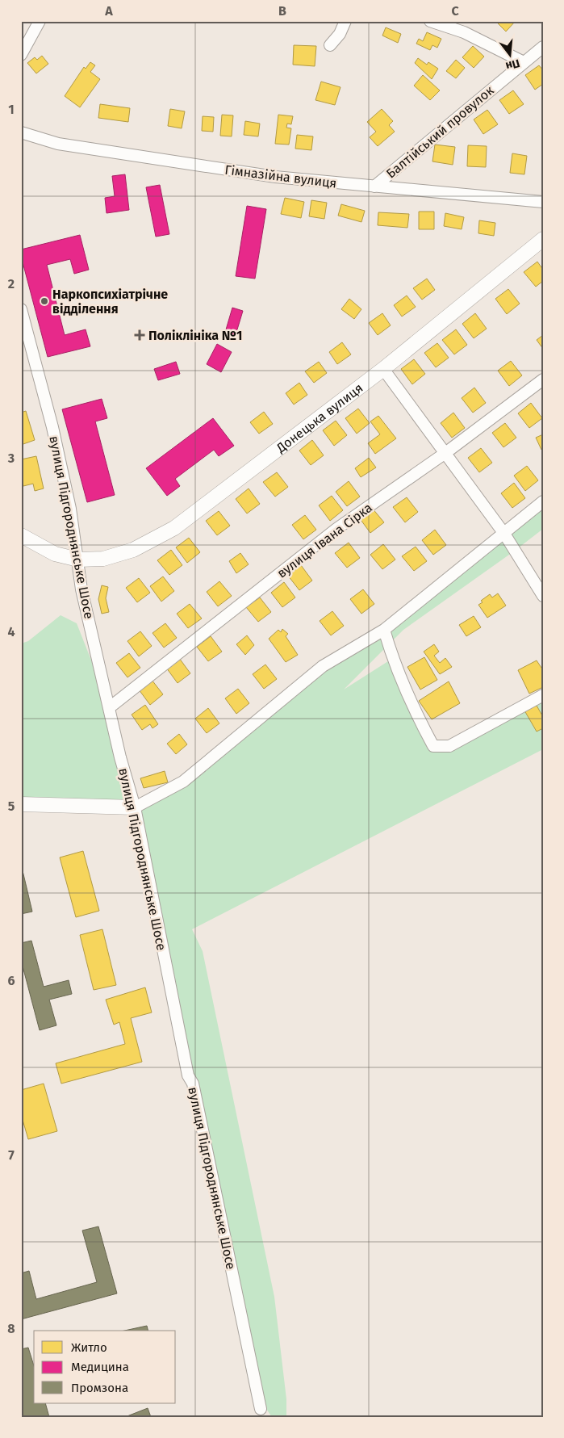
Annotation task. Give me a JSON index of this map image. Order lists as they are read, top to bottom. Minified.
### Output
{"streets":{"street":["Балтійський провулок","Гімназійна вулиця","Донецька вулиця","вулиця Підгороднянське Шосе","вулиця Івана Сірка"]},"crossings":[["Балтійський провулок","Гімназійна вулиця"],["Донецька вулиця","вулиця Підгороднянське Шосе"],["вулиця Підгороднянське Шосе","вулиця Івана Сірка"]],"places":{"other":["Наркопсихіатрічне відділення"],"health":["Поліклініка №1"]},"legend":["Житло","Медицина","Промзона"],"north":"bottom","grid":{"columns":["A","B","C"],"rows":["1","2","3","4","5","6","7","8"]}}
